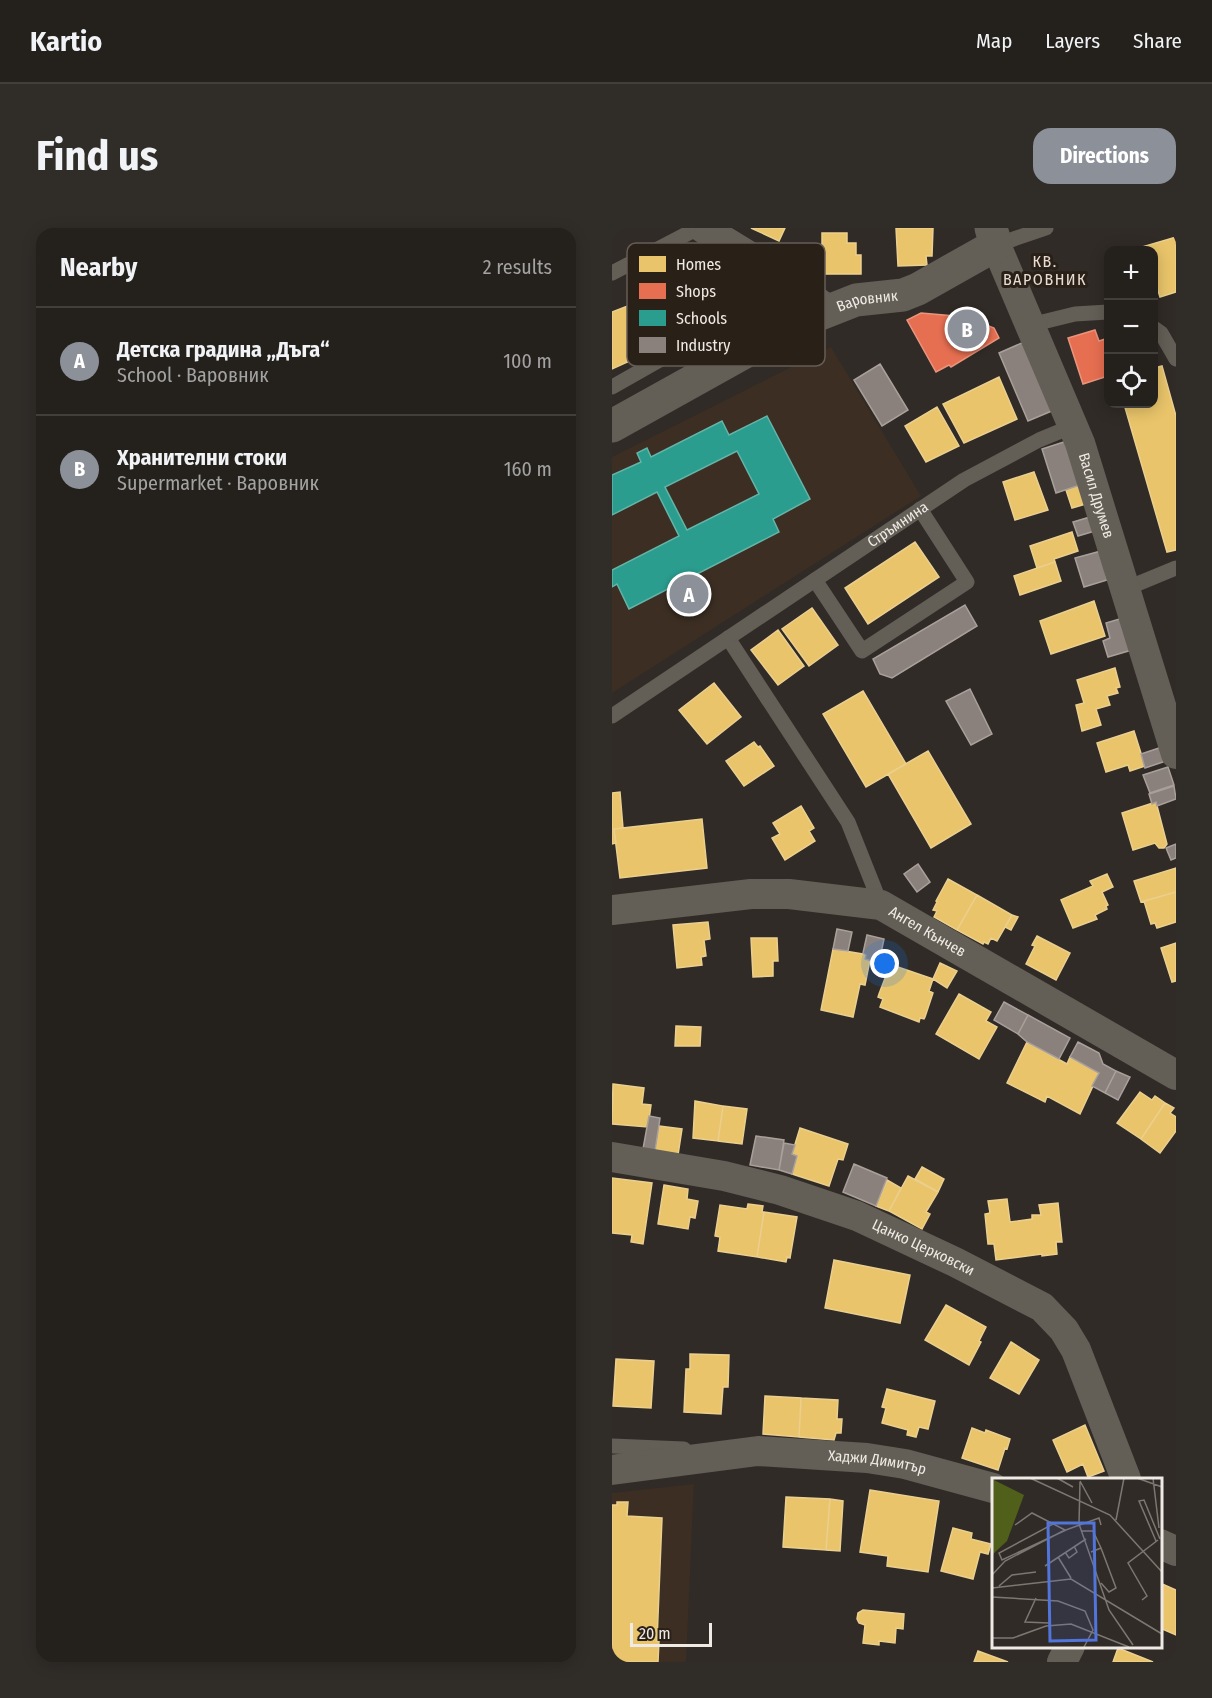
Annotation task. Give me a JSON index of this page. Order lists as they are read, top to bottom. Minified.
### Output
{"streets":{"street":["Варовник","Васил Друмев","Ангел Кънчев","Цанко Церковски","Хаджи Димитър"],"lane":["Стръмнина"]},"crossings":[["Варовник","Васил Друмев"],["Васил Друмев","Стръмнина"]],"districts":["КВ. ВАРОВНИК"],"legend":["Homes","Shops","Schools","Industry"],"scale_bar":"20 m","page":{"header":"Kartio","nav":["Map","Layers","Share"],"buttons":"Directions","title":"Find us","heading":["Nearby","2 results"],"map_buttons":["+","−"],"list":[{"mark":"A","name":"Детска градина „Дъга“","note":"School · Варовник","value":"100 m"},{"mark":"B","name":"Хранителни стоки","note":"Supermarket · Варовник","value":"160 m"}],"pins":["B","A"],"scale":"20 m"}}
